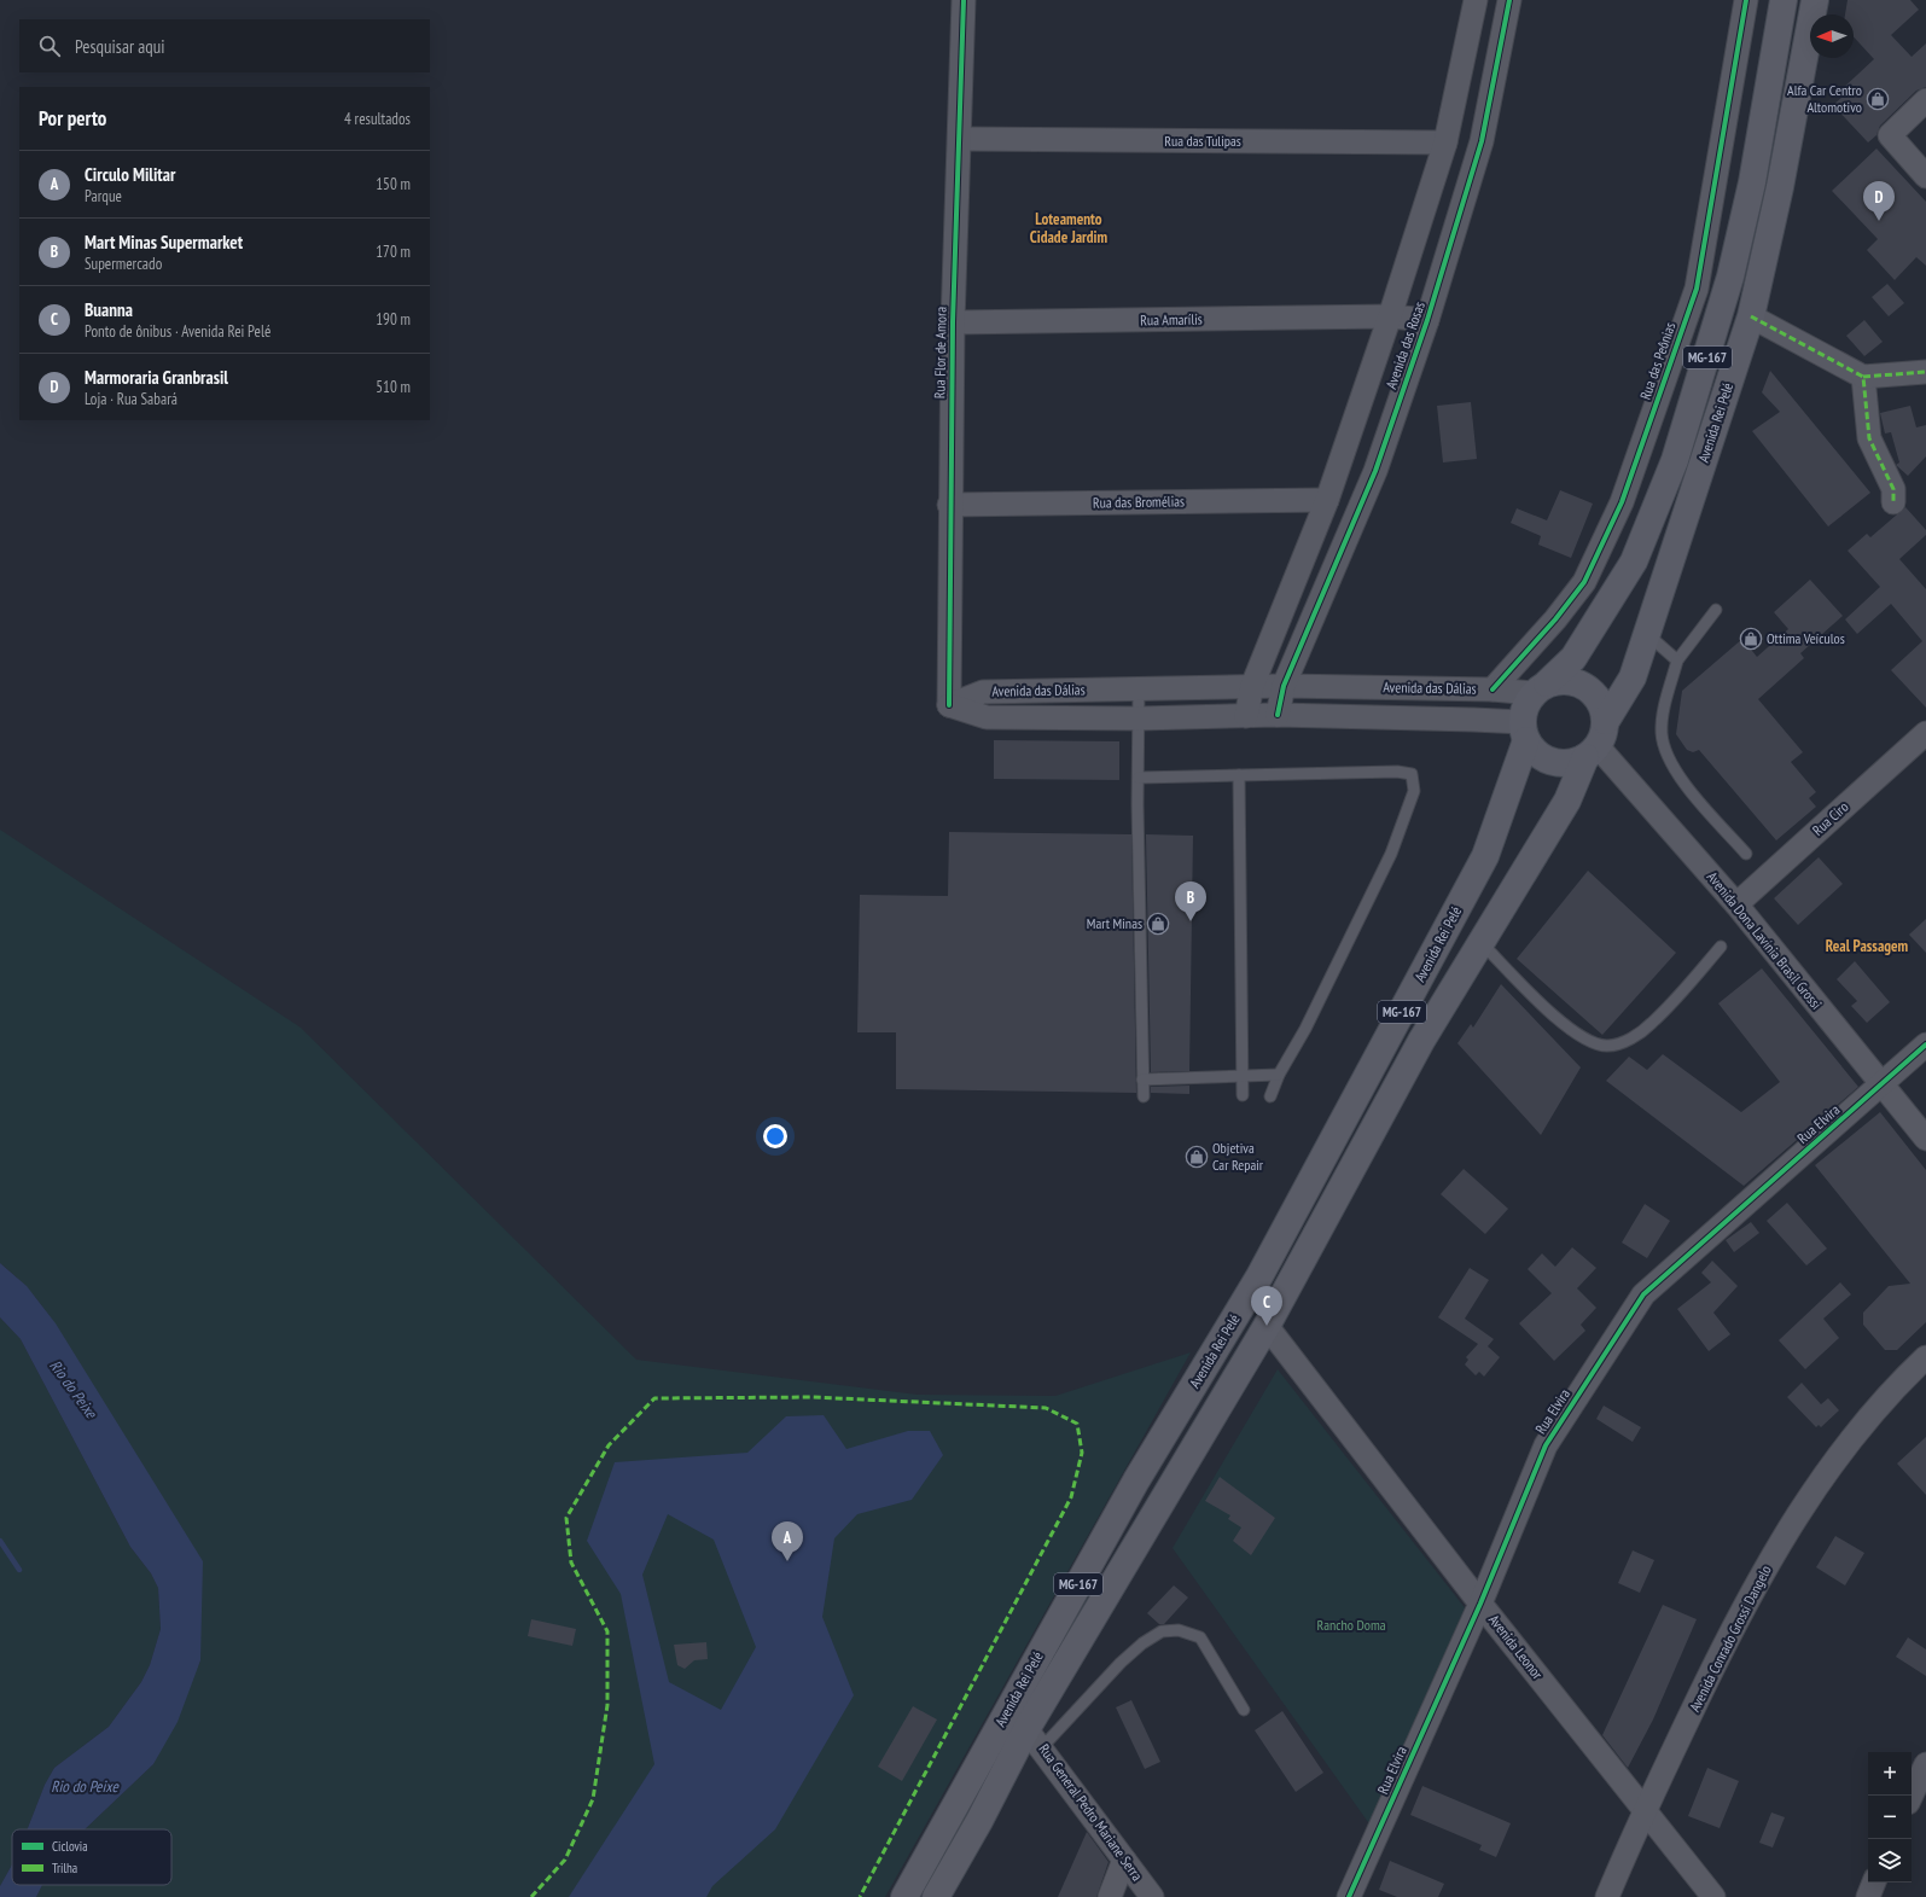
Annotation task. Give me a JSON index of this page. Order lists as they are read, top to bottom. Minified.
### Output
{"streets":{"main road":["MG-167","Avenida Rei Pelé"],"street":["Rua das Tulipas","Rua Amarílis","Avenida das Rosas","Rua Flor de Amora","Rua das Peônias","Rua das Bromélias","Avenida das Dálias","Rua Ciro","Avenida Dona Lavínia Brasil Grossi","Rua Elvira","Avenida Conrado Grossi Dangelo","Avenida Leonor","Rua General Pedro Mariane Serra"]},"crossings":[["Rua das Tulipas","Avenida das Rosas"],["Rua das Tulipas","Rua Flor de Amora"],["Rua Amarílis","Avenida das Rosas"],["Rua Amarílis","Rua Flor de Amora"],["Avenida das Rosas","Rua das Bromélias"],["Avenida das Rosas","Avenida das Dálias"],["Rua Flor de Amora","Rua das Bromélias"],["Rua Flor de Amora","Avenida das Dálias"],["Rua das Peônias","Avenida das Dálias"],["Avenida Rei Pelé","Avenida das Dálias"],["Avenida Rei Pelé","Avenida Dona Lavínia Brasil Grossi"],["Avenida Rei Pelé","Avenida Leonor"],["Avenida Rei Pelé","Rua General Pedro Mariane Serra"],["Avenida das Dálias","Avenida Dona Lavínia Brasil Grossi"],["Rua Ciro","Avenida Dona Lavínia Brasil Grossi"],["Avenida Dona Lavínia Brasil Grossi","Rua Elvira"],["Rua Elvira","Avenida Leonor"],["Avenida Conrado Grossi Dangelo","Avenida Leonor"]],"districts":["Loteamento Cidade Jardim","Real Passagem"],"water":["Rio do Peixe"],"parks":["Rancho Doma"],"places":{"shop":["Alfa Car Centro Altomotivo","Ottima Veículos","Mart Minas","Objetiva Car Repair"]},"legend":["Ciclovia","Trilha"],"north":"left","page":{"search":"Pesquisar aqui","heading":["Por perto","4 resultados"],"list":[{"mark":"A","name":"Circulo Militar","note":"Parque","value":"150 m"},{"mark":"B","name":"Mart Minas Supermarket","note":"Supermercado","value":"170 m"},{"mark":"C","name":"Buanna","note":"Ponto de ônibus · Avenida Rei Pelé","value":"190 m"},{"mark":"D","name":"Marmoraria Granbrasil","note":"Loja · Rua Sabará","value":"510 m"}],"pins":["D","B","C","A"],"map_buttons":["+","−"]}}
